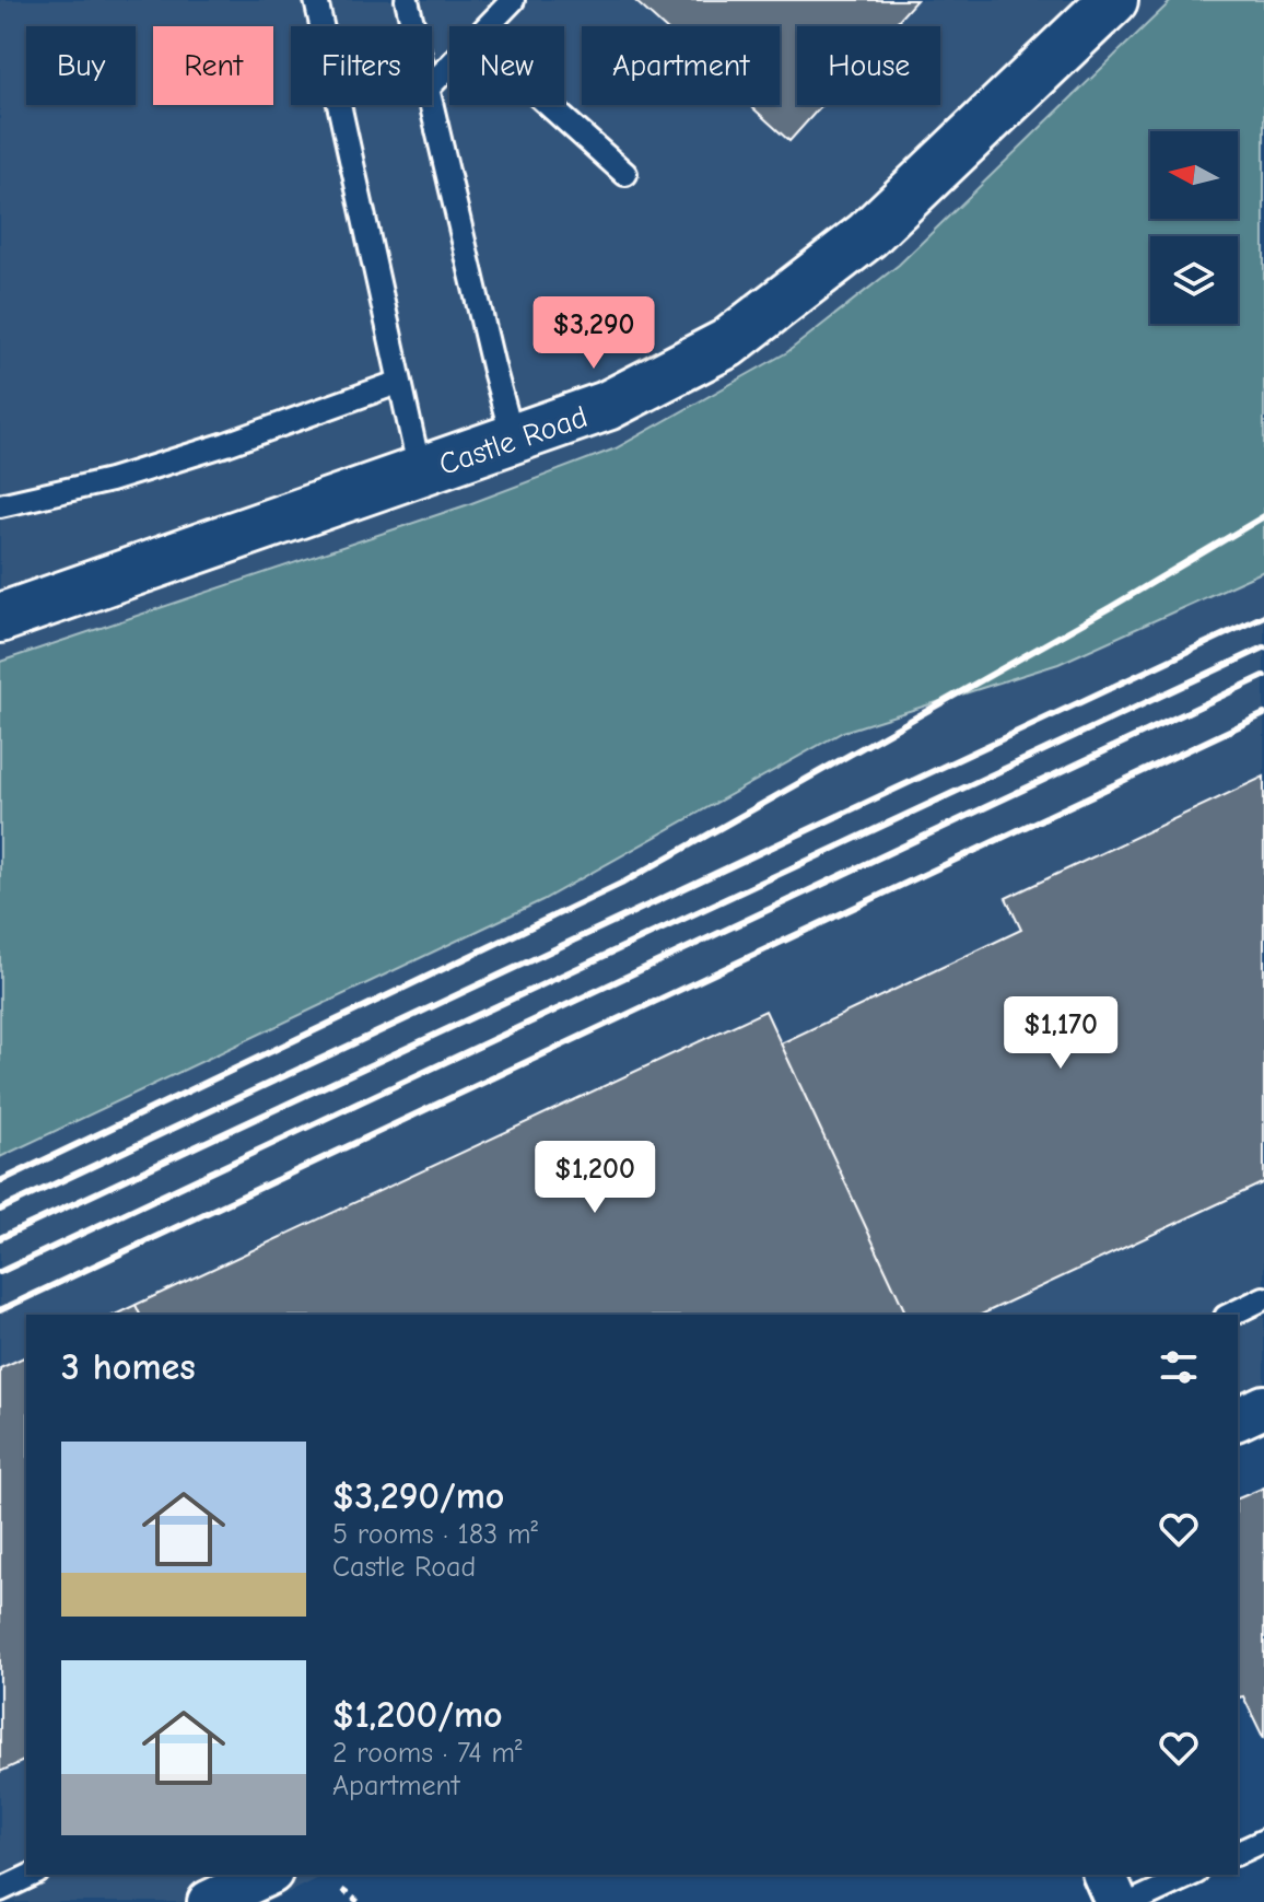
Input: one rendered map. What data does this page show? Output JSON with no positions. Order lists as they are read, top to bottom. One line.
{"streets":{"street":["Castle Road"]},"north":"left","page":{"chip":["Buy","Rent","Filters","New","Apartment","House"],"price":["$3,290","$1,170","$1,200"],"heading":"3 homes","list":[{"name":"$3,290/mo","note":"5 rooms · 183 m² · Castle Road"},{"name":"$1,200/mo","note":"2 rooms · 74 m² · Apartment"}]}}
